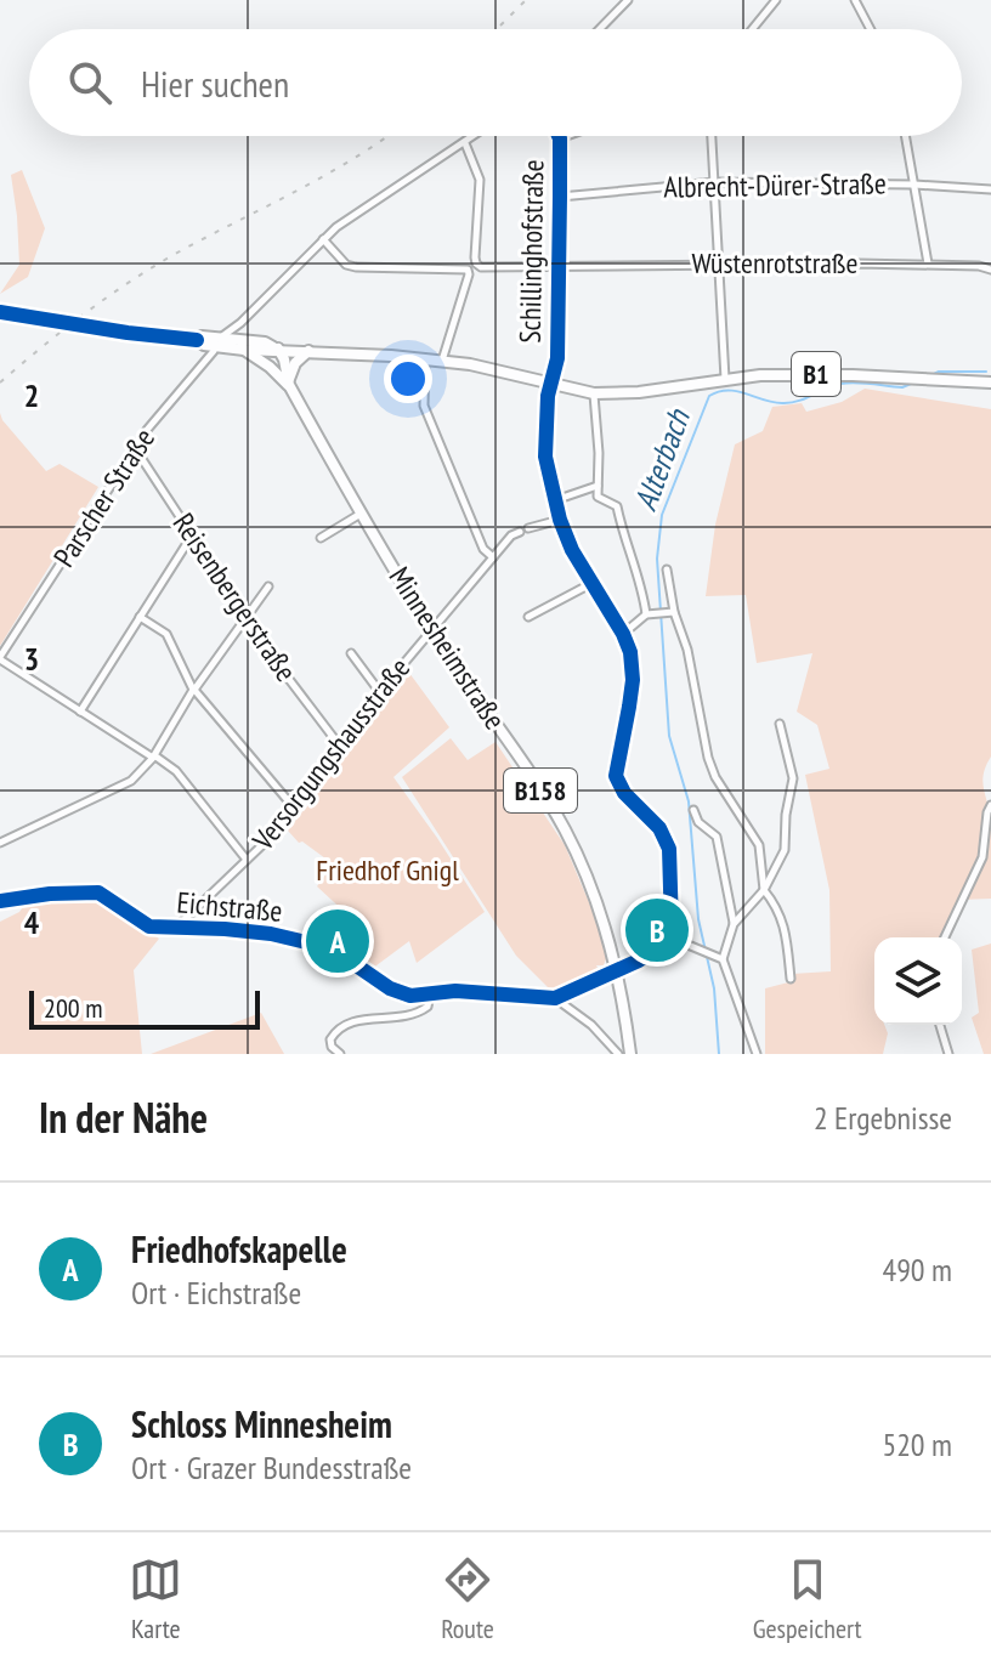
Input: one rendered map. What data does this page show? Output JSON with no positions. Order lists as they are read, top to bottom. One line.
{"streets":{"main road":["B1","Minnesheimstraße","B158"],"street":["Albrecht-Dürer-Straße","Schillinghofstraße","Wüstenrotstraße","Parscher Straße","Reisenbergerstraße","Versorgungshausstraße","Eichstraße"]},"crossings":[["Albrecht-Dürer-Straße","Schillinghofstraße"],["Schillinghofstraße","Wüstenrotstraße"],["Schillinghofstraße","B1"],["Schillinghofstraße","Versorgungshausstraße"],["Wüstenrotstraße","Parscher Straße"],["B1","Parscher Straße"],["B1","Minnesheimstraße"],["Parscher Straße","Reisenbergerstraße"],["Reisenbergerstraße","Versorgungshausstraße"],["Minnesheimstraße","Versorgungshausstraße"],["Minnesheimstraße","B158"],["Minnesheimstraße","Eichstraße"],["Versorgungshausstraße","Eichstraße"],["B158","Eichstraße"]],"water":["Alterbach"],"parks":["Friedhof Gnigl"],"scale_bar":"200 m","page":{"search":"Hier suchen","pins":["B","A"],"scale":"200 m","heading":["In der Nähe","2 Ergebnisse"],"list":[{"mark":"A","name":"Friedhofskapelle","note":"Ort · Eichstraße","value":"490 m"},{"mark":"B","name":"Schloss Minnesheim","note":"Ort · Grazer Bundesstraße","value":"520 m"}],"nav":["Karte","Route","Gespeichert"]},"grid":{"rows":["2","3","4"]}}
